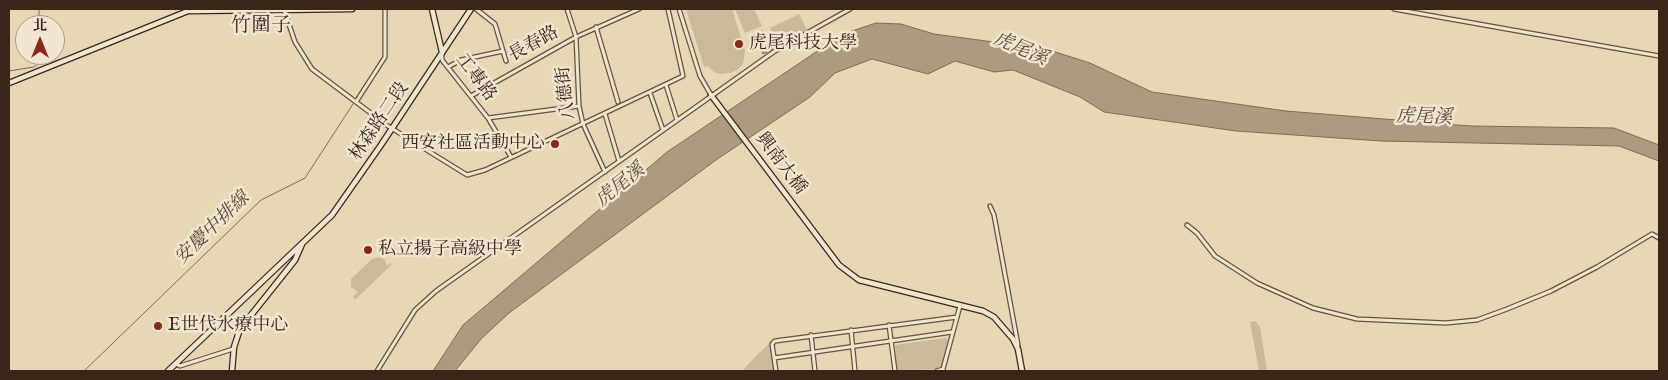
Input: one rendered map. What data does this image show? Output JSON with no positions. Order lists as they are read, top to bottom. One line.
{"streets":{"street":["長春路","工專路","八德街","林森路二段","興南大橋"]},"crossings":[["長春路","工專路"],["長春路","八德街"],["工專路","林森路二段"]],"districts":["竹圍子"],"water":["虎尾溪","安慶中排線"],"places":["虎尾科技大學","西安社區活動中心","私立揚子高級中學","E世代水療中心"],"north":"top"}
